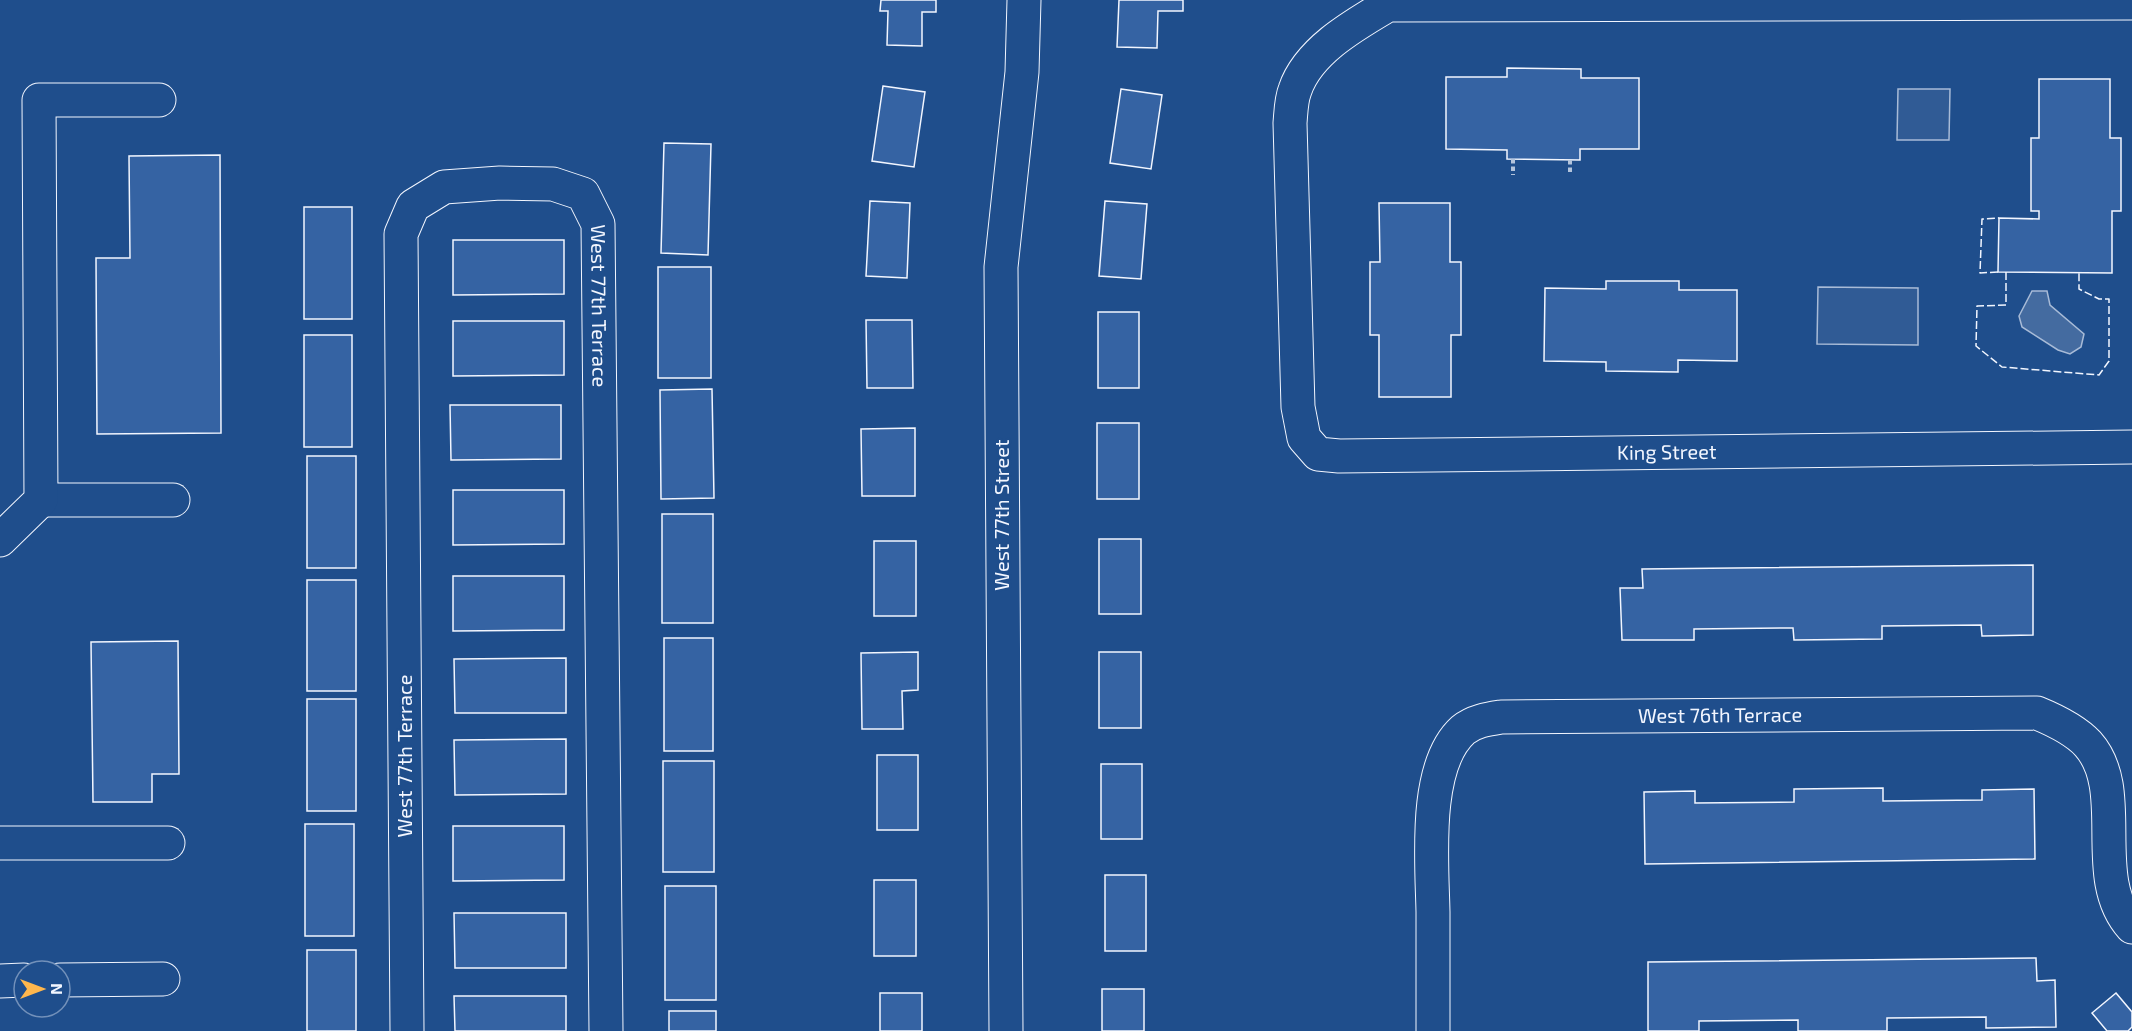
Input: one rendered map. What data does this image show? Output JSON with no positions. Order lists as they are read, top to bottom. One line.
{"streets":{"street":["West 77th Terrace","King Street","West 77th Street","West 76th Terrace"]},"north":"right"}
